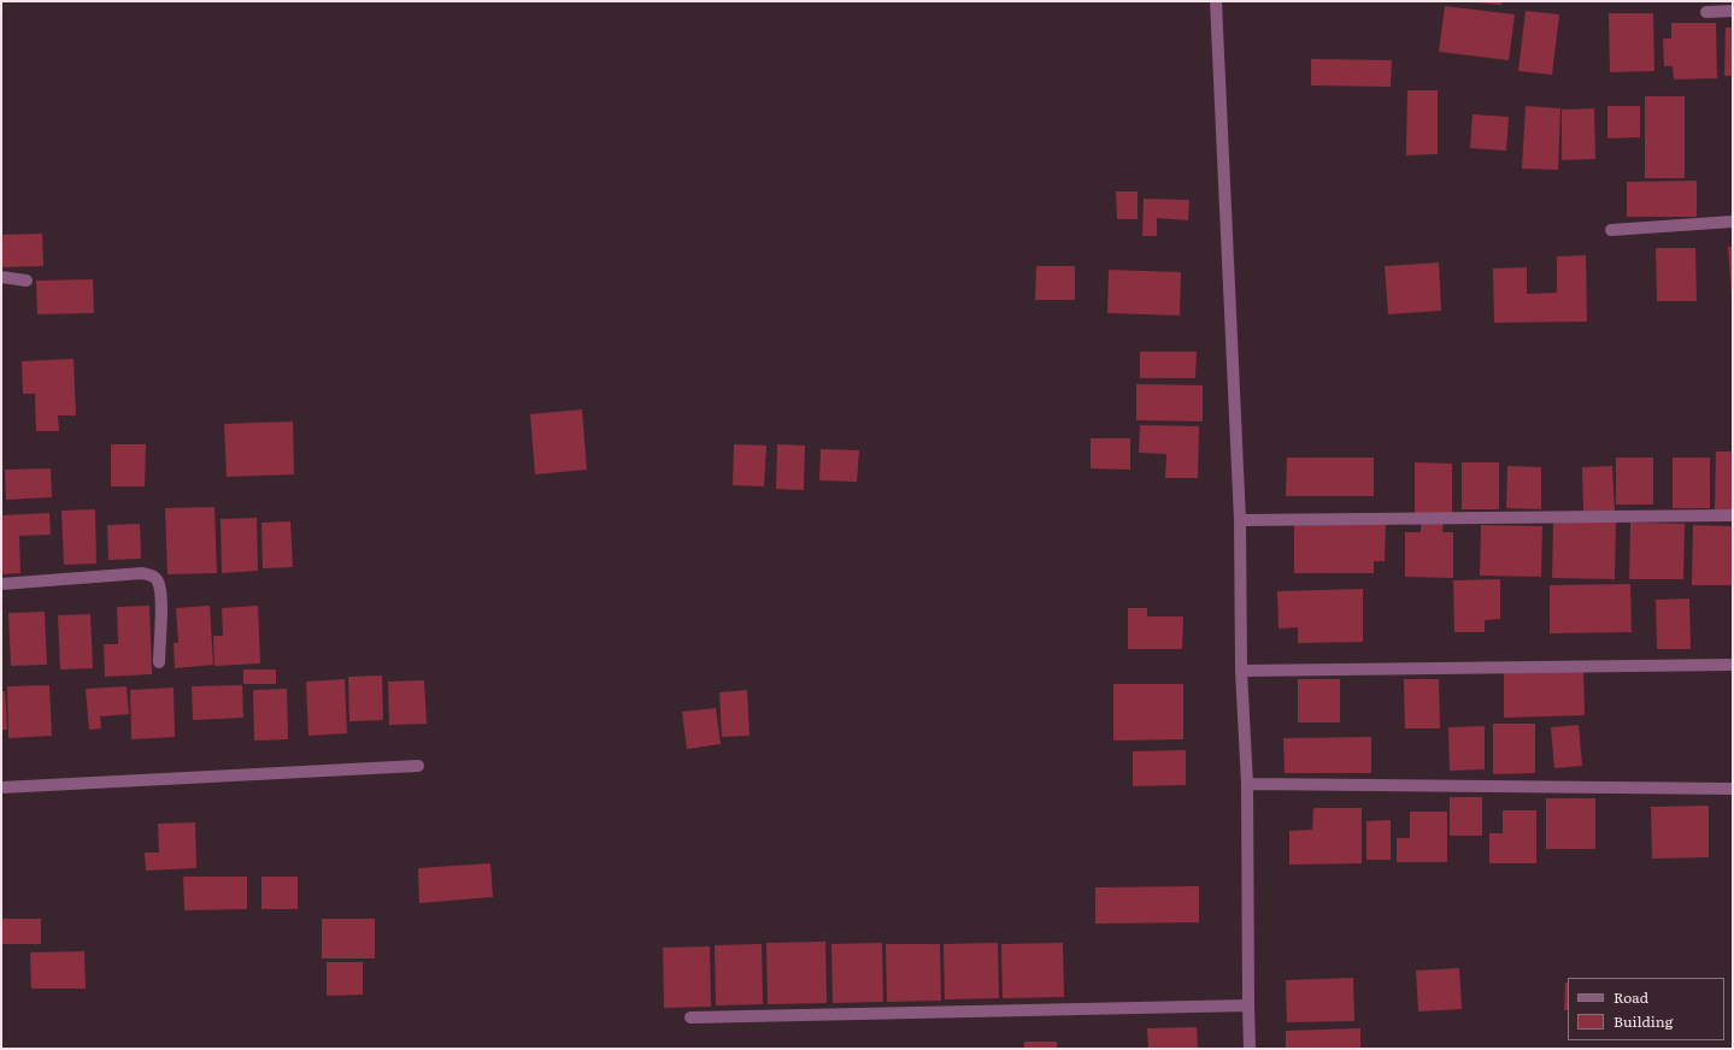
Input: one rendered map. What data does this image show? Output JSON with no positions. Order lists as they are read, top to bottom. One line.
{"legend":["Road","Building"]}
